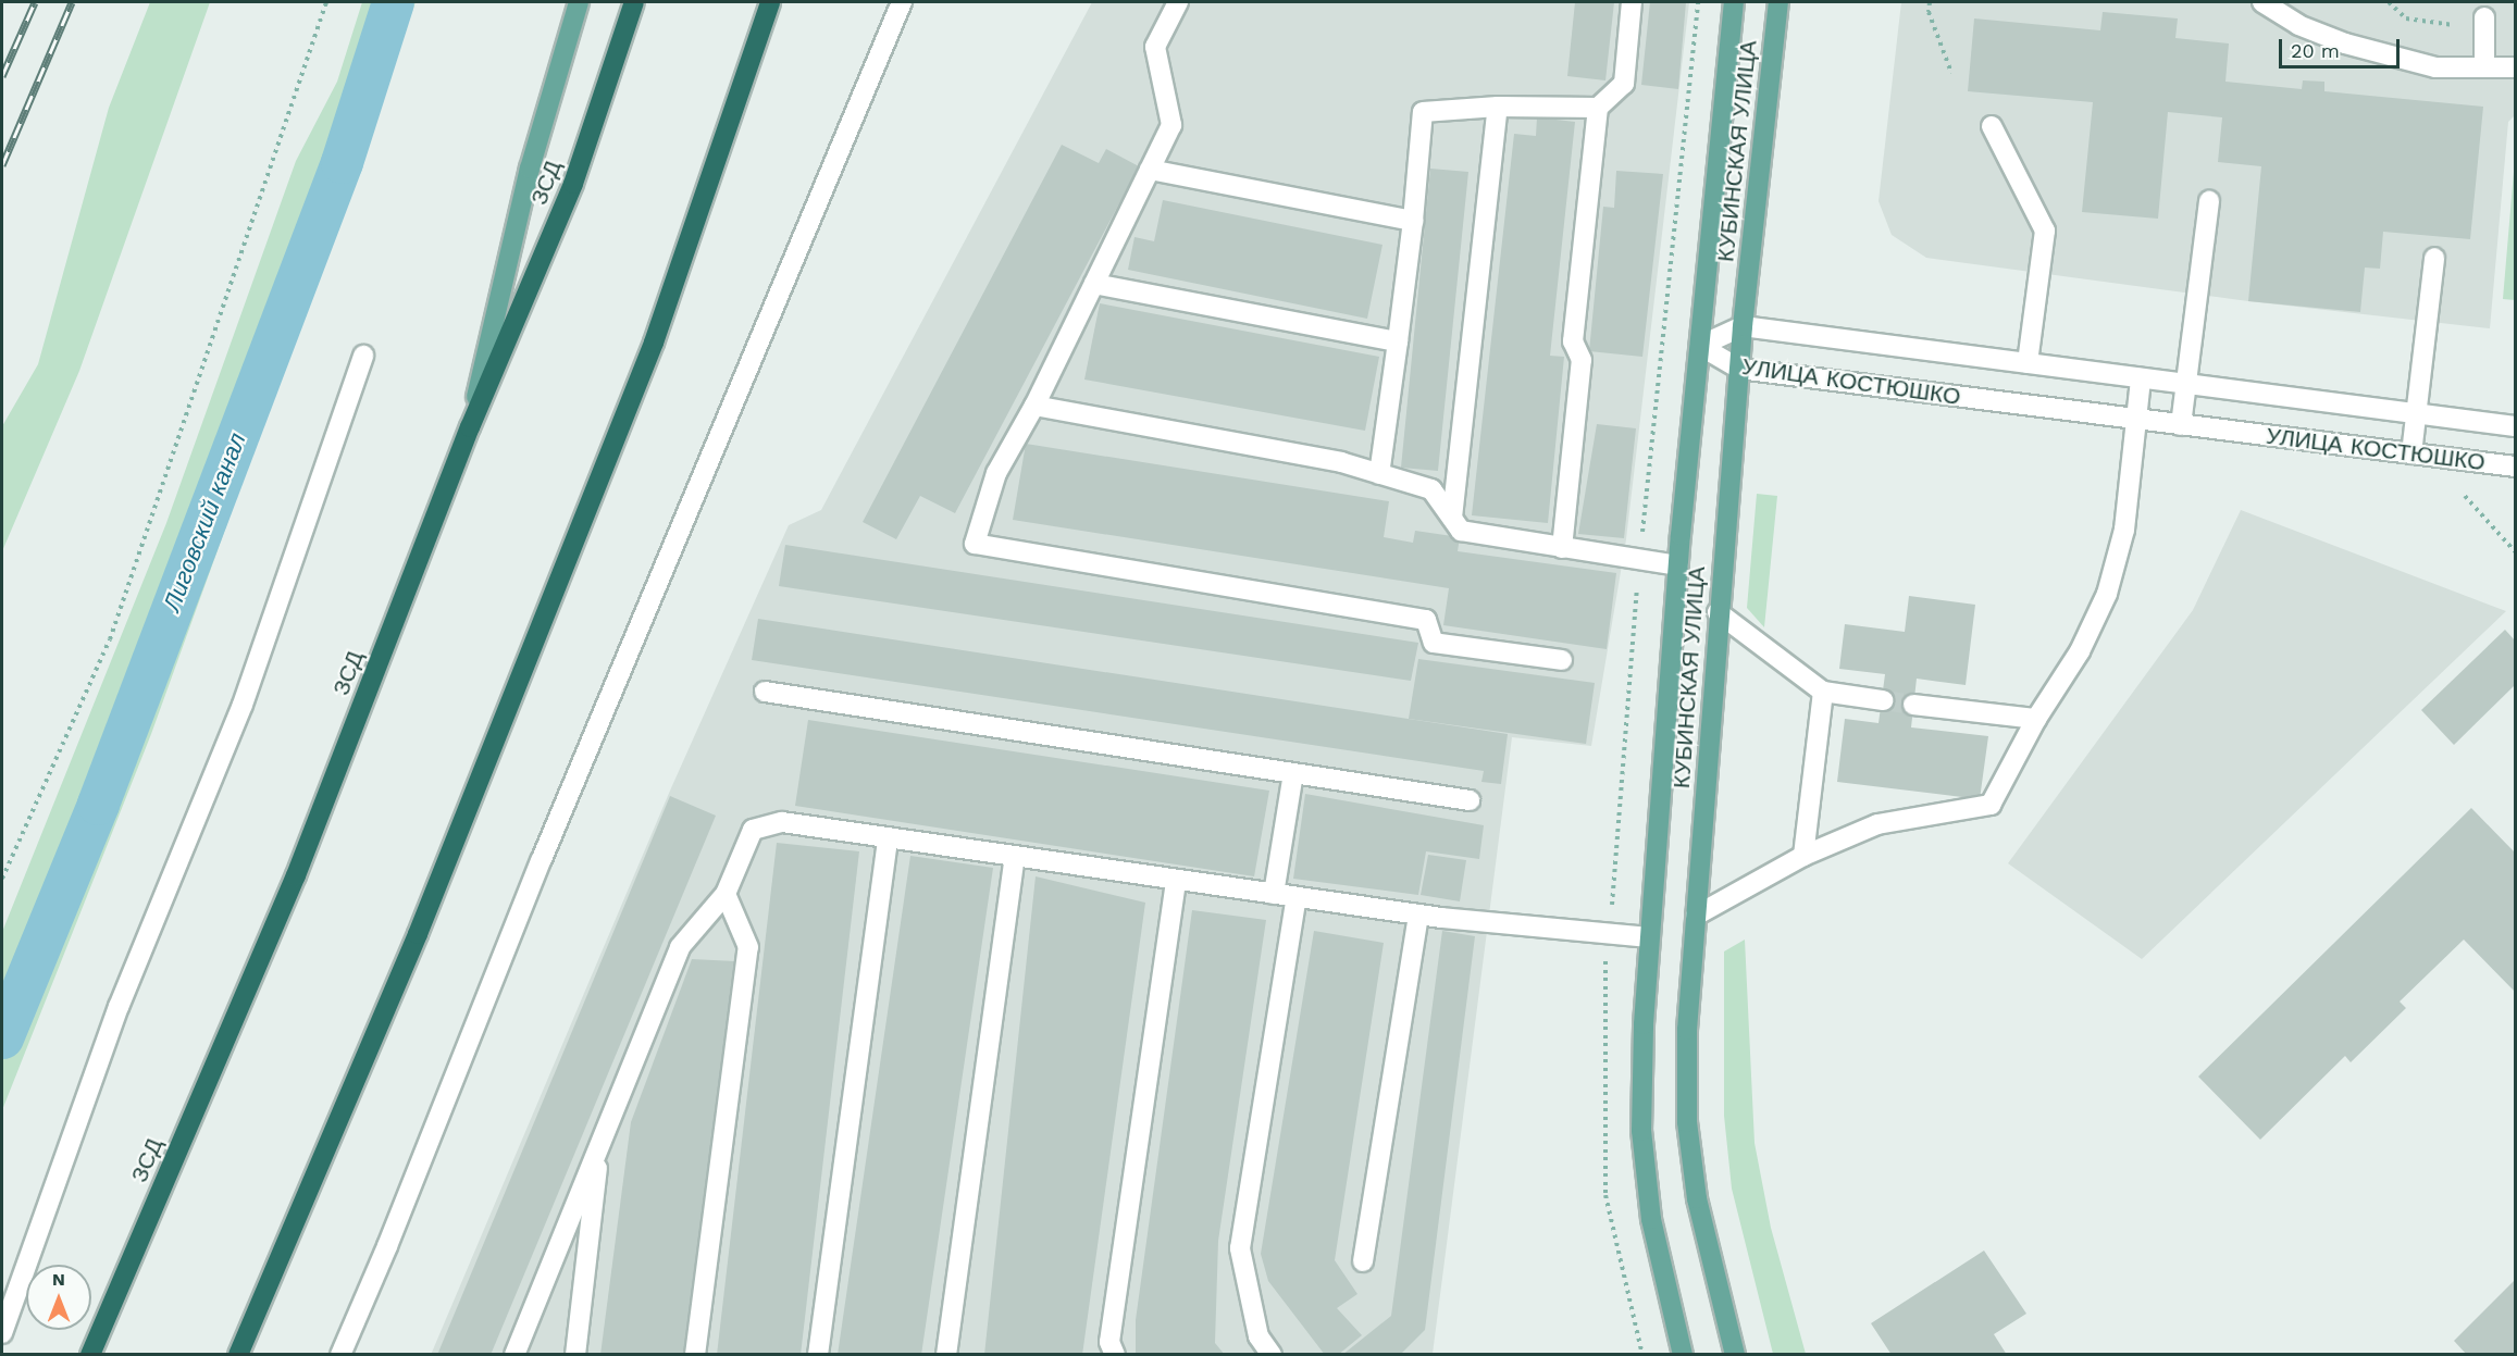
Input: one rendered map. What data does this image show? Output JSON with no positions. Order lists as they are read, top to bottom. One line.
{"streets":{"highway":["ЗСД"],"main road":["КУБИНСКАЯ УЛИЦА"],"street":["УЛИЦА КОСТЮШКО"]},"crossings":[["КУБИНСКАЯ УЛИЦА","УЛИЦА КОСТЮШКО"]],"water":["Лиговский канал"],"scale_bar":"20 m","north":"top"}
